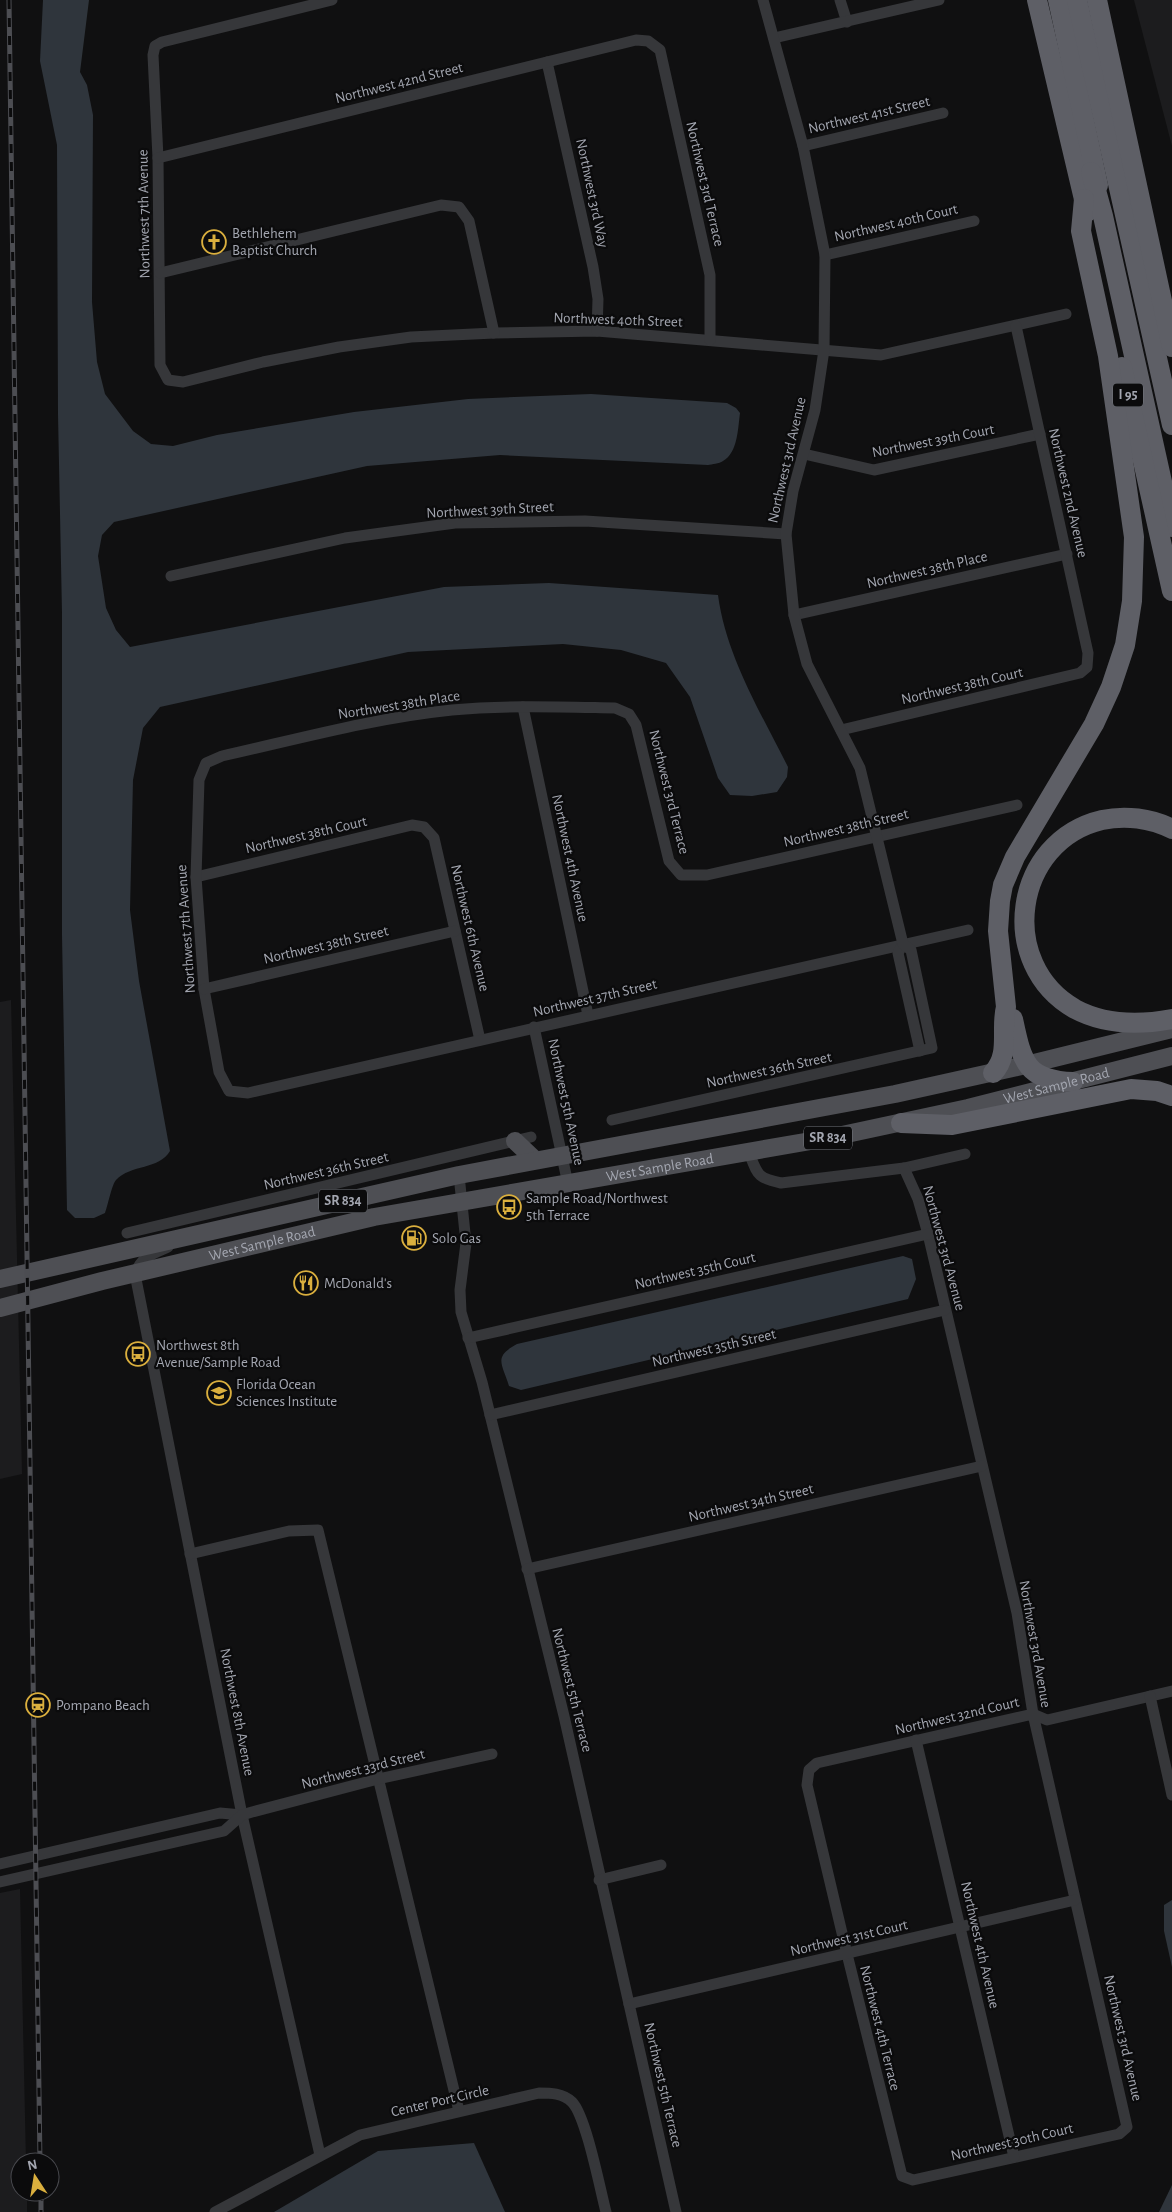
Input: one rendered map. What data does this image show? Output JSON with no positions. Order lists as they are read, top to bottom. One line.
{"streets":{"highway":["I 95"],"main road":["West Sample Road","SR 834"],"street":["Northwest 42nd Street","Northwest 41st Street","Northwest 3rd Terrace","Northwest 3rd Way","Northwest 7th Avenue","Northwest 40th Court","Northwest 40th Street","Northwest 39th Court","Northwest 3rd Avenue","Northwest 2nd Avenue","Northwest 39th Street","Northwest 38th Place","Northwest 38th Court","Northwest 38th Street","Northwest 4th Avenue","Northwest 6th Avenue","Northwest 37th Street","Northwest 36th Street","Northwest 5th Avenue","Northwest 35th Court","Northwest 35th Street","Northwest 34th Street","Northwest 5th Terrace","Northwest 8th Avenue","Northwest 32nd Court","Northwest 33rd Street","Northwest 31st Court","Northwest 4th Terrace","Center Port Circle","Northwest 30th Court"]},"crossings":[["Northwest 42nd Street","Northwest 3rd Terrace"],["Northwest 42nd Street","Northwest 3rd Way"],["Northwest 42nd Street","Northwest 7th Avenue"],["Northwest 41st Street","Northwest 3rd Avenue"],["Northwest 3rd Terrace","Northwest 40th Street"],["Northwest 3rd Terrace","Northwest 38th Place"],["Northwest 3rd Terrace","Northwest 38th Street"],["Northwest 3rd Way","Northwest 40th Street"],["Northwest 7th Avenue","Northwest 40th Street"],["Northwest 7th Avenue","Northwest 38th Place"],["Northwest 7th Avenue","Northwest 38th Court"],["Northwest 7th Avenue","Northwest 38th Street"],["Northwest 7th Avenue","Northwest 37th Street"],["Northwest 40th Court","Northwest 3rd Avenue"],["Northwest 40th Street","Northwest 3rd Avenue"],["Northwest 40th Street","Northwest 2nd Avenue"],["Northwest 39th Court","Northwest 3rd Avenue"],["Northwest 39th Court","Northwest 2nd Avenue"],["Northwest 3rd Avenue","Northwest 39th Street"],["Northwest 3rd Avenue","Northwest 38th Place"],["Northwest 3rd Avenue","Northwest 38th Court"],["Northwest 3rd Avenue","Northwest 38th Street"],["Northwest 3rd Avenue","Northwest 37th Street"],["Northwest 3rd Avenue","Northwest 36th Street"],["Northwest 3rd Avenue","Northwest 35th Court"],["Northwest 3rd Avenue","Northwest 35th Street"],["Northwest 3rd Avenue","Northwest 34th Street"],["Northwest 3rd Avenue","Northwest 32nd Court"],["Northwest 3rd Avenue","Northwest 31st Court"],["Northwest 3rd Avenue","Northwest 30th Court"],["Northwest 2nd Avenue","Northwest 38th Place"],["Northwest 2nd Avenue","Northwest 38th Court"],["Northwest 38th Place","Northwest 4th Avenue"],["Northwest 38th Court","Northwest 6th Avenue"],["Northwest 38th Street","Northwest 6th Avenue"],["Northwest 4th Avenue","Northwest 37th Street"],["Northwest 4th Avenue","Northwest 32nd Court"],["Northwest 4th Avenue","Northwest 31st Court"],["Northwest 4th Avenue","Northwest 30th Court"],["Northwest 6th Avenue","Northwest 37th Street"],["Northwest 37th Street","Northwest 5th Avenue"],["West Sample Road","Northwest 5th Avenue"],["West Sample Road","Northwest 5th Terrace"],["West Sample Road","Northwest 8th Avenue"],["Northwest 35th Court","Northwest 5th Terrace"],["Northwest 35th Street","Northwest 5th Terrace"],["Northwest 34th Street","Northwest 5th Terrace"],["Northwest 5th Terrace","Northwest 31st Court"],["Northwest 8th Avenue","Northwest 33rd Street"],["Northwest 8th Avenue","Center Port Circle"],["Northwest 32nd Court","Northwest 4th Terrace"],["Northwest 31st Court","Northwest 4th Terrace"],["Northwest 4th Terrace","Northwest 30th Court"]],"places":{"church":["Bethlehem Baptist Church"],"bus stop":["Sample Road/Northwest 5th Terrace","Northwest 8th Avenue/Sample Road"],"fuel station":["Solo Gas"],"restaurant":["McDonald's"],"school or university":["Florida Ocean Sciences Institute"],"station":["Pompano Beach"]},"north":"top"}
